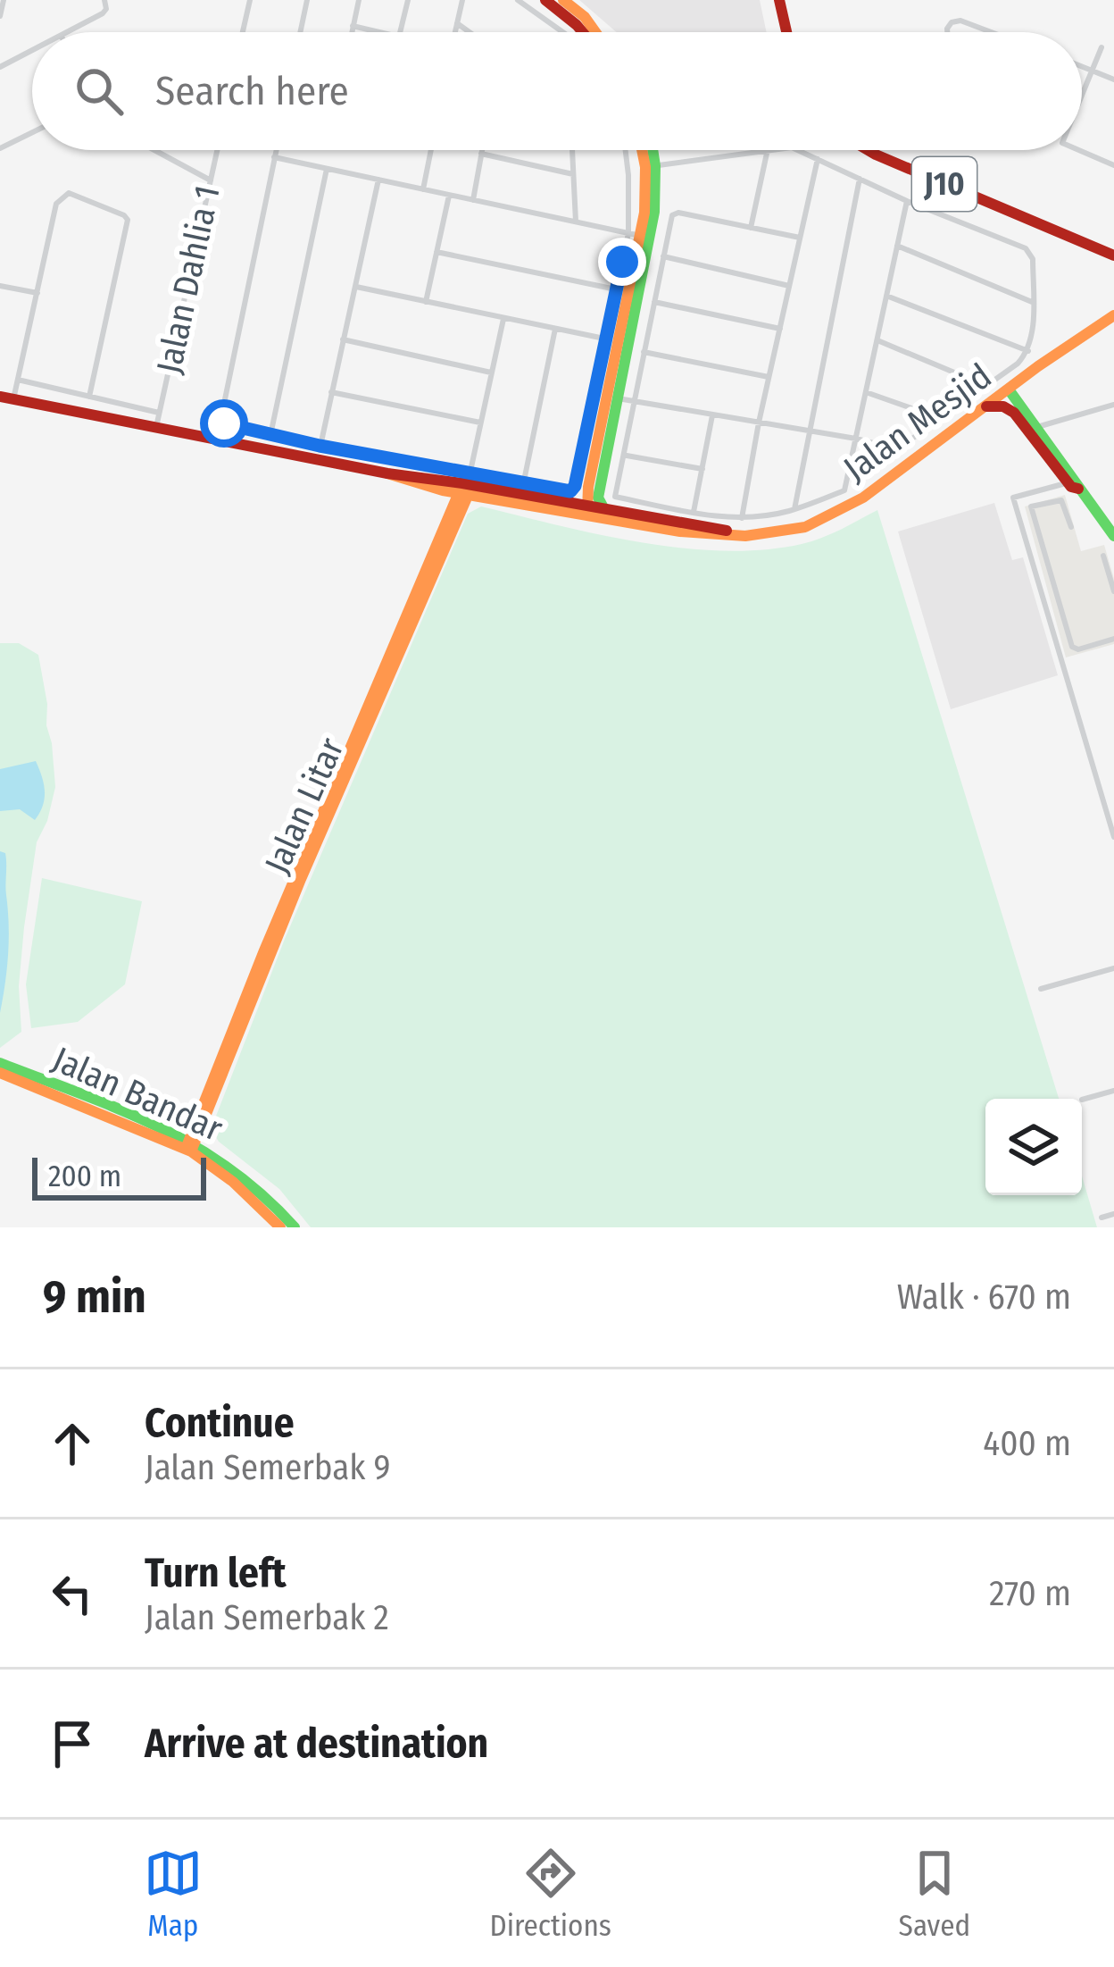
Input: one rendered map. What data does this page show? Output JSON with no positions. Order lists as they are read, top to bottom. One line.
{"streets":{"main road":["J10","Jalan Mesjid","Jalan Litar","Jalan Bandar"],"street":["Jalan Dahlia 1"]},"crossings":[["Jalan Dahlia 1","Jalan Mesjid"],["Jalan Mesjid","Jalan Litar"],["Jalan Litar","Jalan Bandar"]],"scale_bar":"200 m","page":{"search":"Search here","scale":"200 m","heading":["9 min","Walk · 670 m"],"list":[["Continue","Jalan Semerbak 9","400 m"],["Turn left","Jalan Semerbak 2","270 m"],"Arrive at destination"],"nav":["Map","Directions","Saved"]}}
